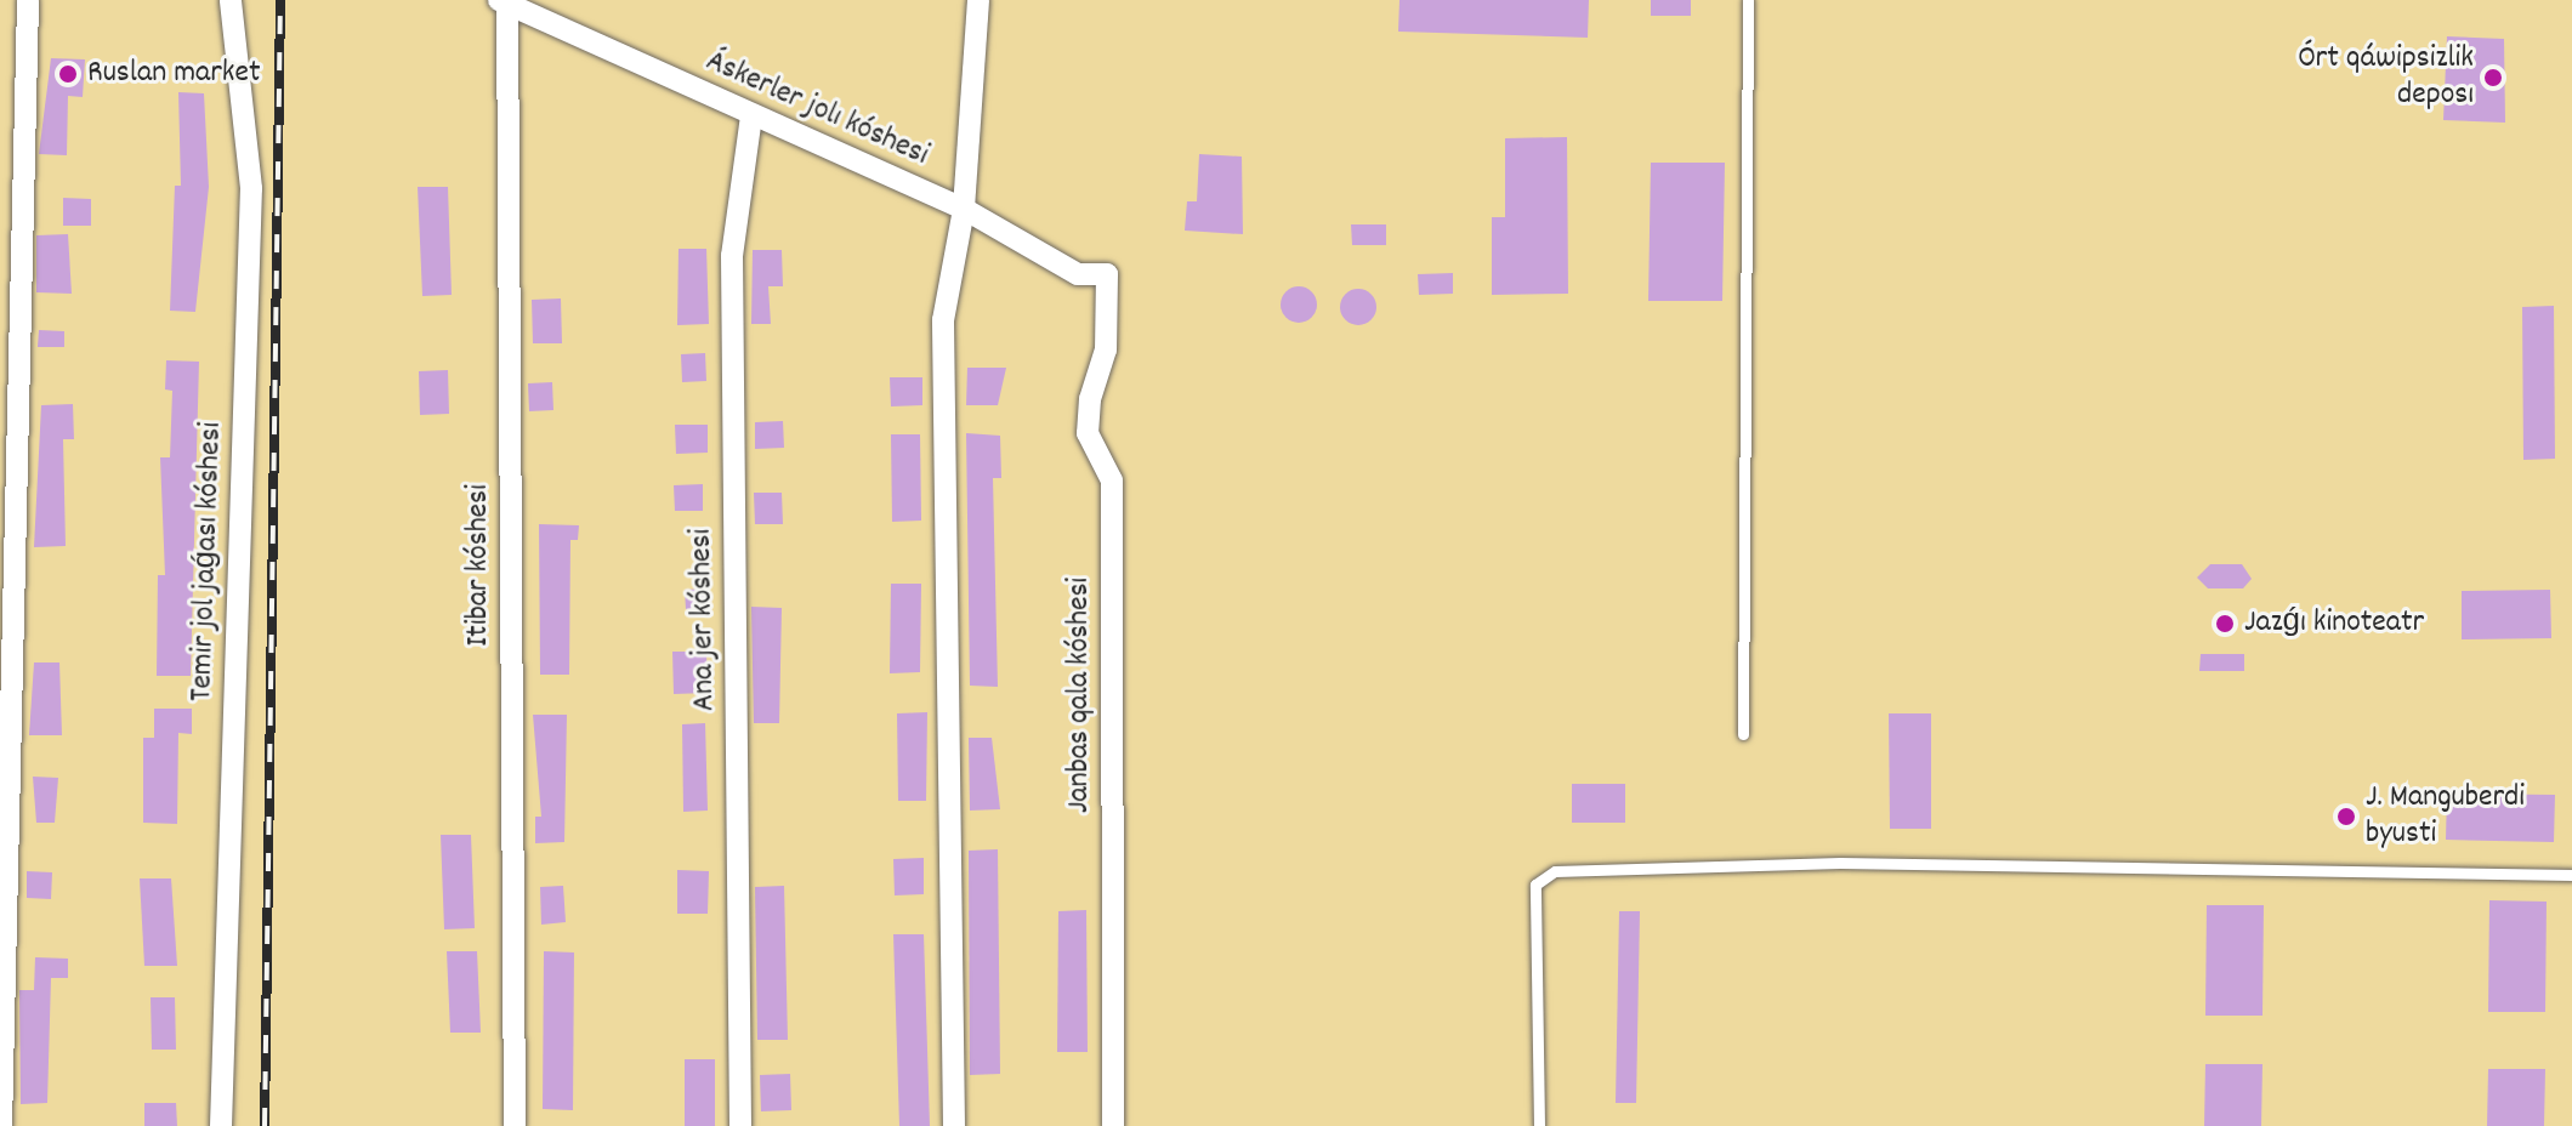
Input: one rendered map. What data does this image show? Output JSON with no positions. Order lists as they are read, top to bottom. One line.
{"streets":{"street":["Áskerler jolı kóshesi","Temir jol jaǵası kóshesi","Itibar kóshesi","Ana jer kóshesi","Janbas qala kóshesi"]},"crossings":[["Áskerler jolı kóshesi","Itibar kóshesi"],["Áskerler jolı kóshesi","Ana jer kóshesi"],["Áskerler jolı kóshesi","Janbas qala kóshesi"]],"places":["Ruslan market","Órt qáwipsizlik deposı","Jazǵı kinoteatr","J. Manguberdi byusti"]}
